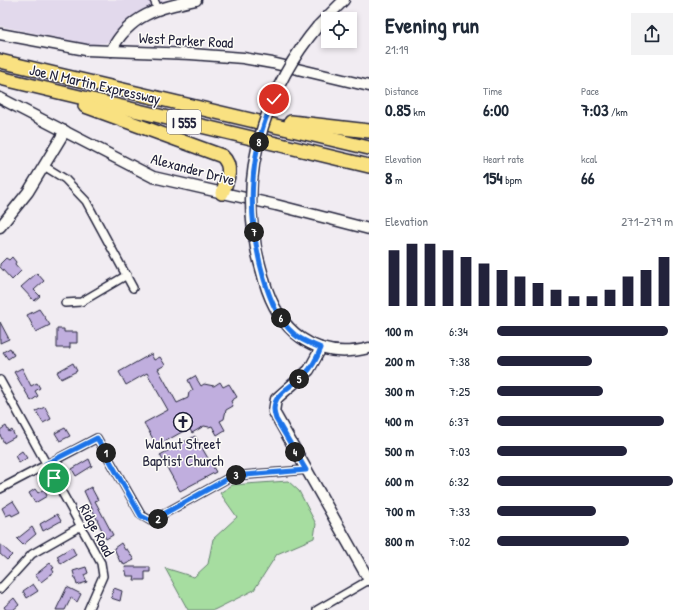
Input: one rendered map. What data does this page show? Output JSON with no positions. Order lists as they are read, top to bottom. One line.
{"streets":{"highway":["Joe N Martin Expressway","I 555"],"street":["West Parker Road","Alexander Drive","Ridge Road"]},"places":{"church":["Walnut Street Baptist Church"]},"page":{"heading":["Evening run","21:19"],"stats":[["Distance","0.85 km"],["Time","6:00"],["Pace","7:03 /km"],["Elevation","8 m"],["Heart rate","154 bpm"],["kcal","66"]],"pins":["8","7","6","5","4","1","3","2"],"chart":["Elevation","271–279 m"],"list":[{"name":"100 m","note":"6:34"},{"name":"200 m","note":"7:38"},{"name":"300 m","note":"7:25"},{"name":"400 m","note":"6:37"},{"name":"500 m","note":"7:03"},{"name":"600 m","note":"6:32"},{"name":"700 m","note":"7:33"},{"name":"800 m","note":"7:02"}]}}
